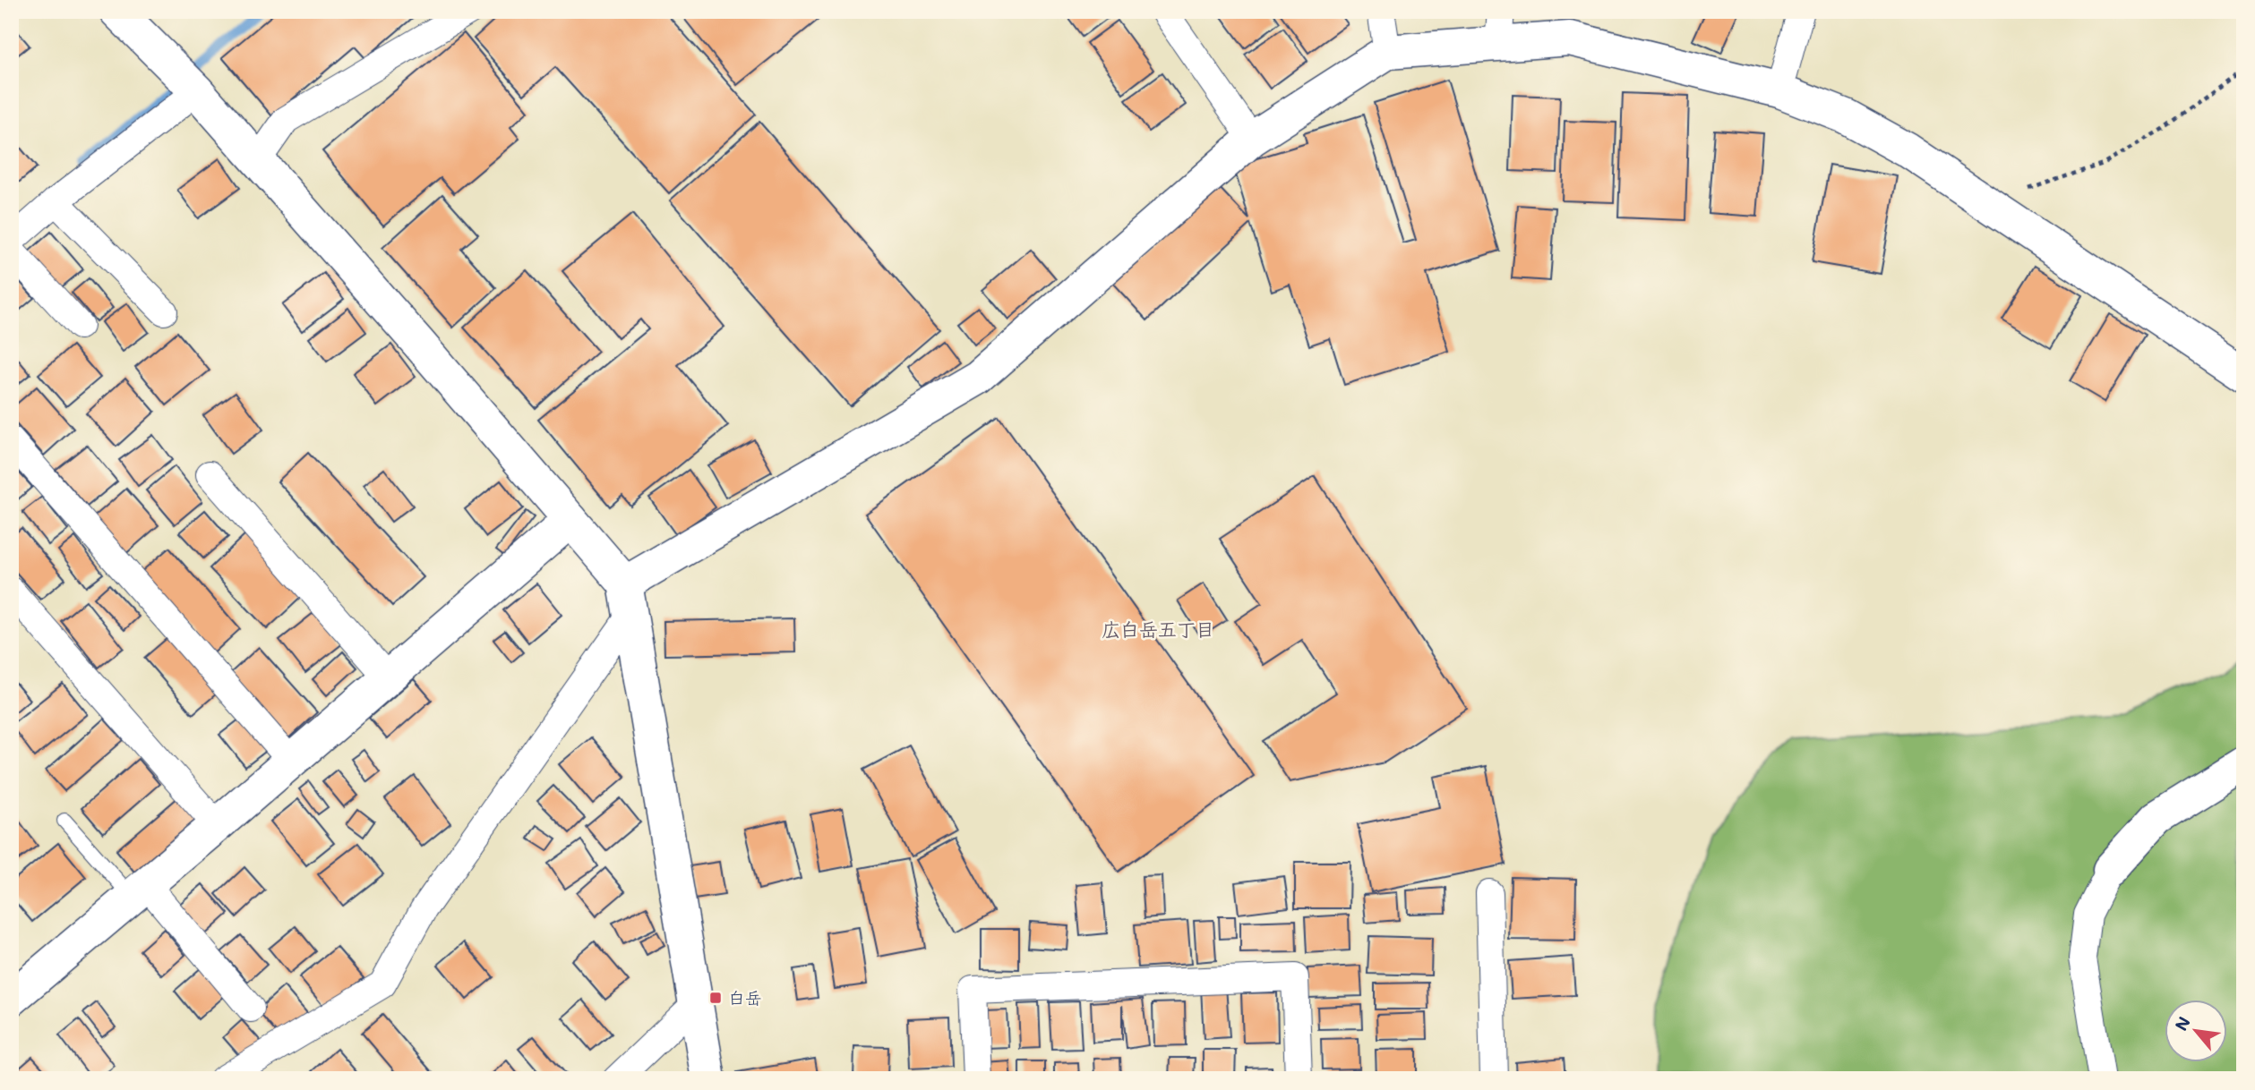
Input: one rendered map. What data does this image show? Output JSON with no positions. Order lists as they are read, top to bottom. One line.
{"districts":["広白岳五丁目"],"places":{"transit":["白岳"]},"north":"top left"}
